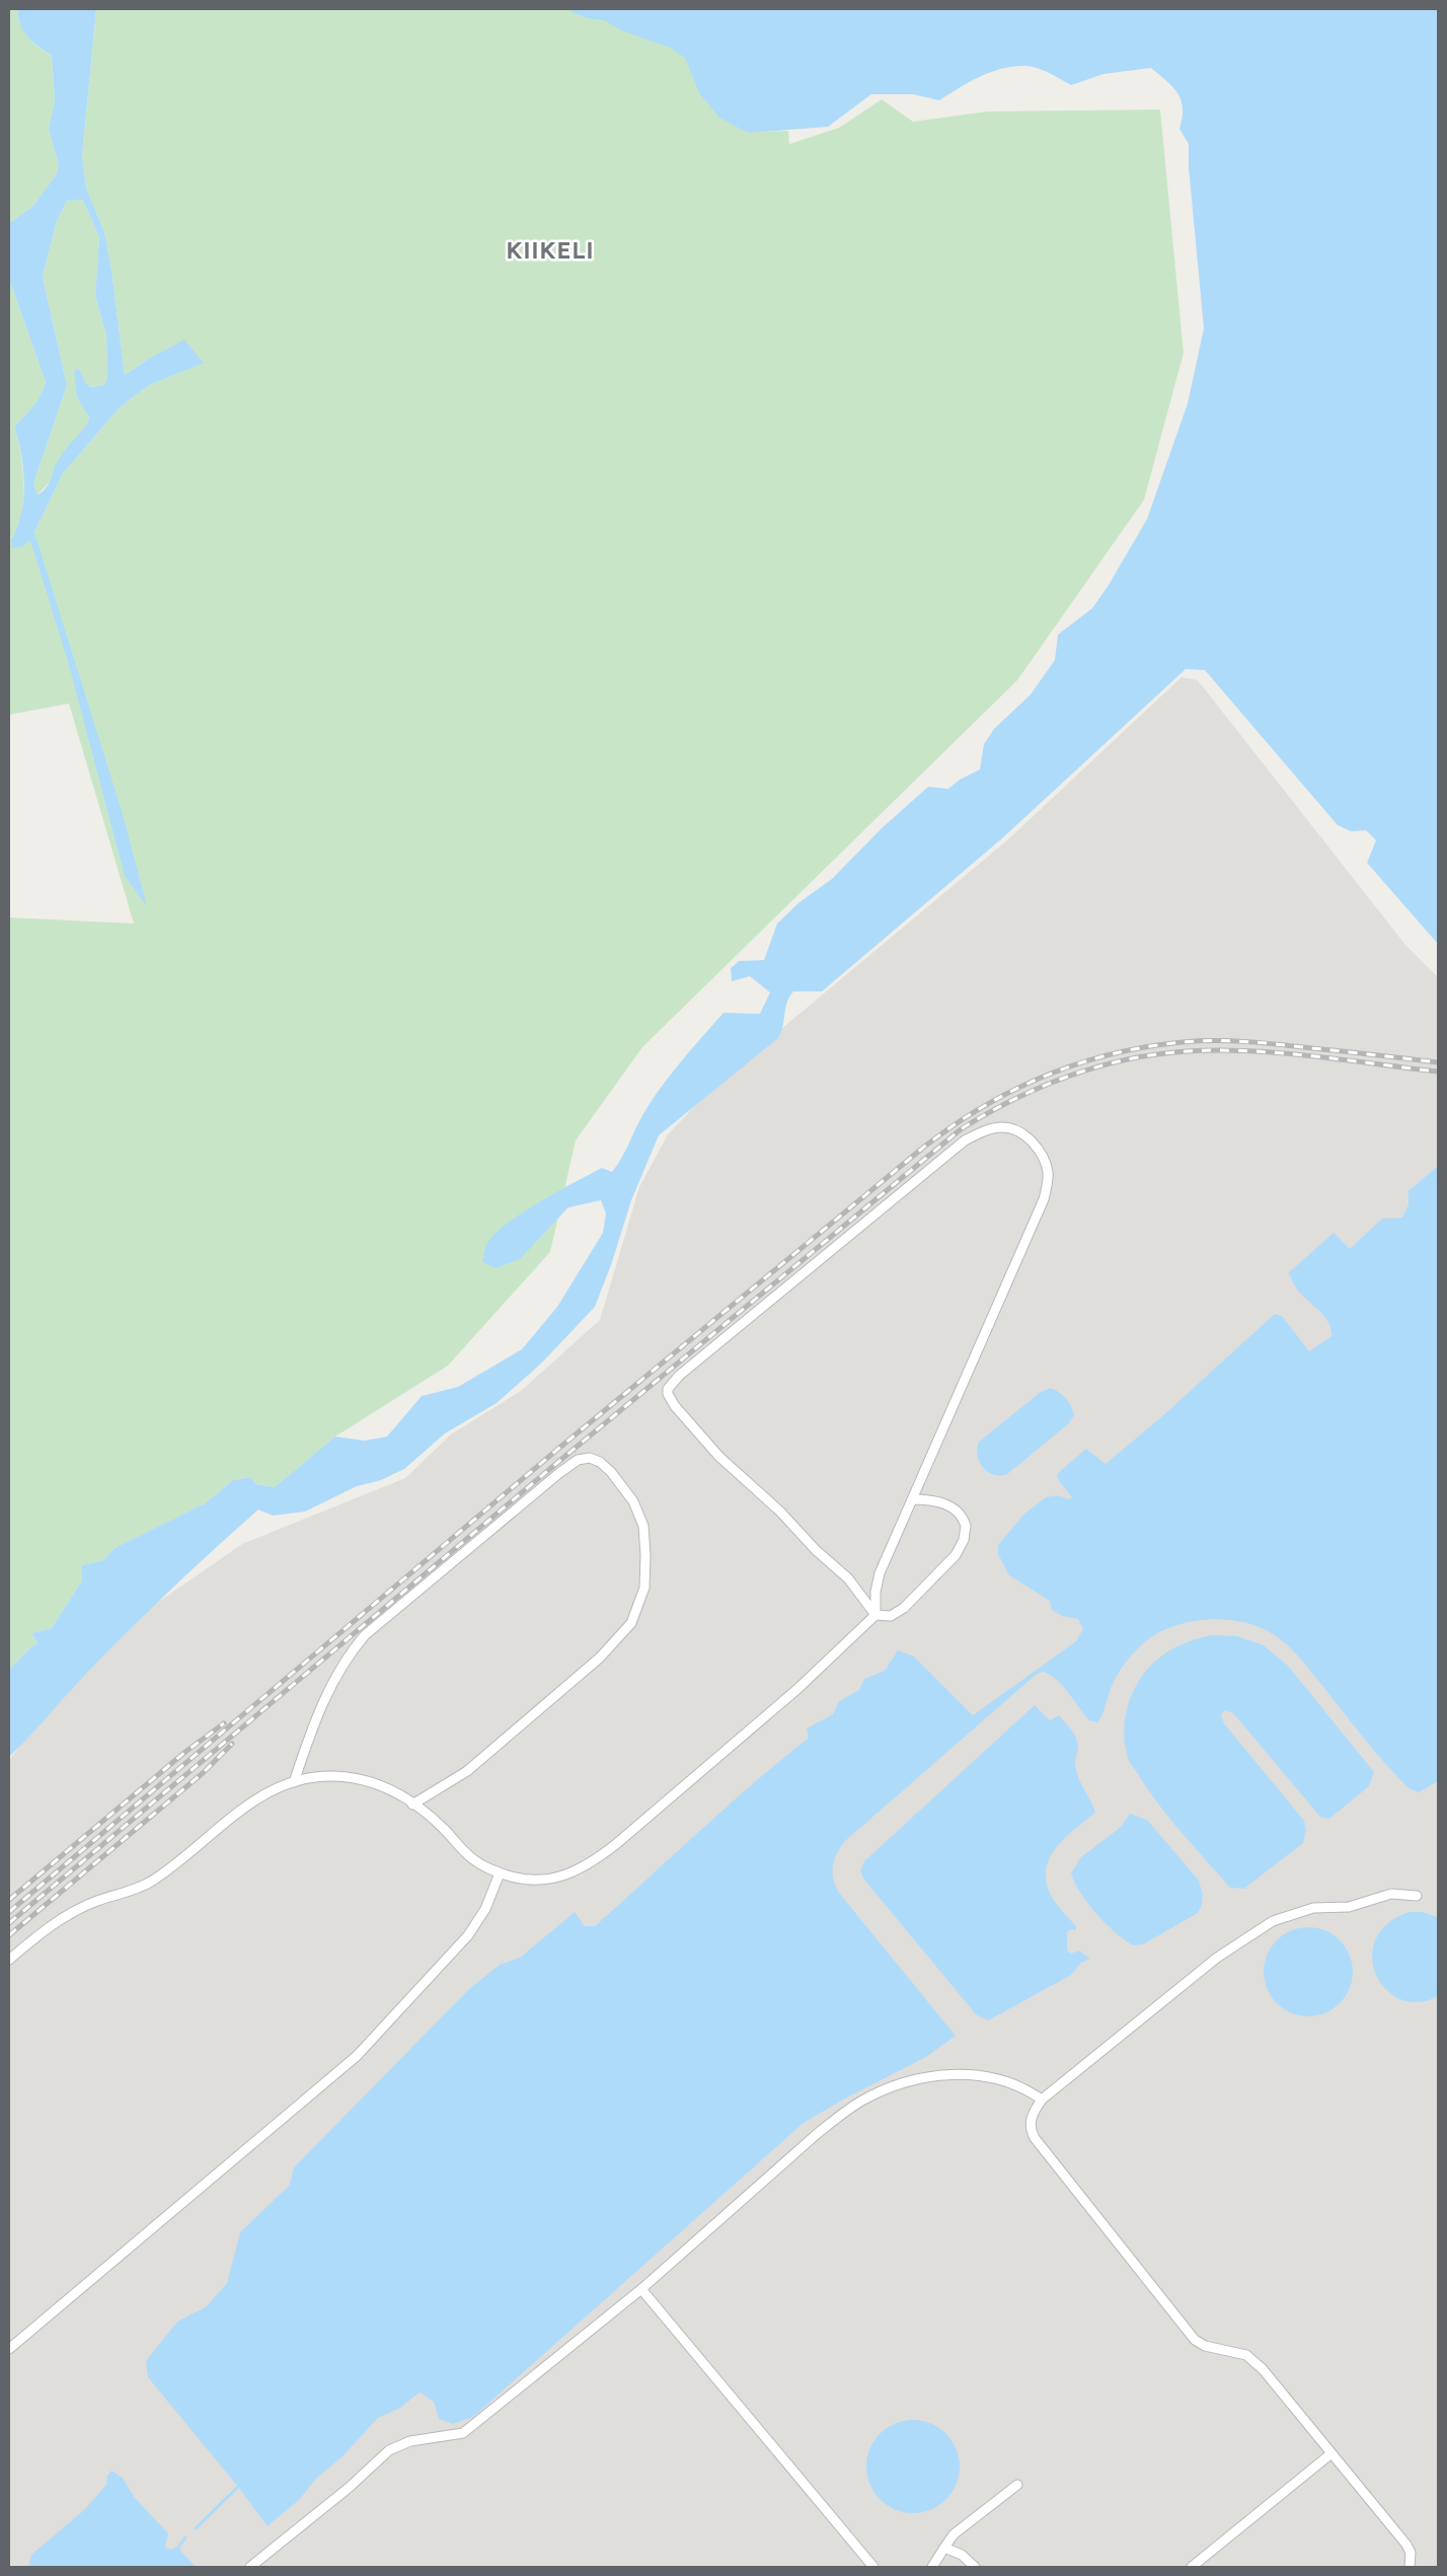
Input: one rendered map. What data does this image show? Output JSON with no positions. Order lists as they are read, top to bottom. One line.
{"districts":["KIIKELI"]}
